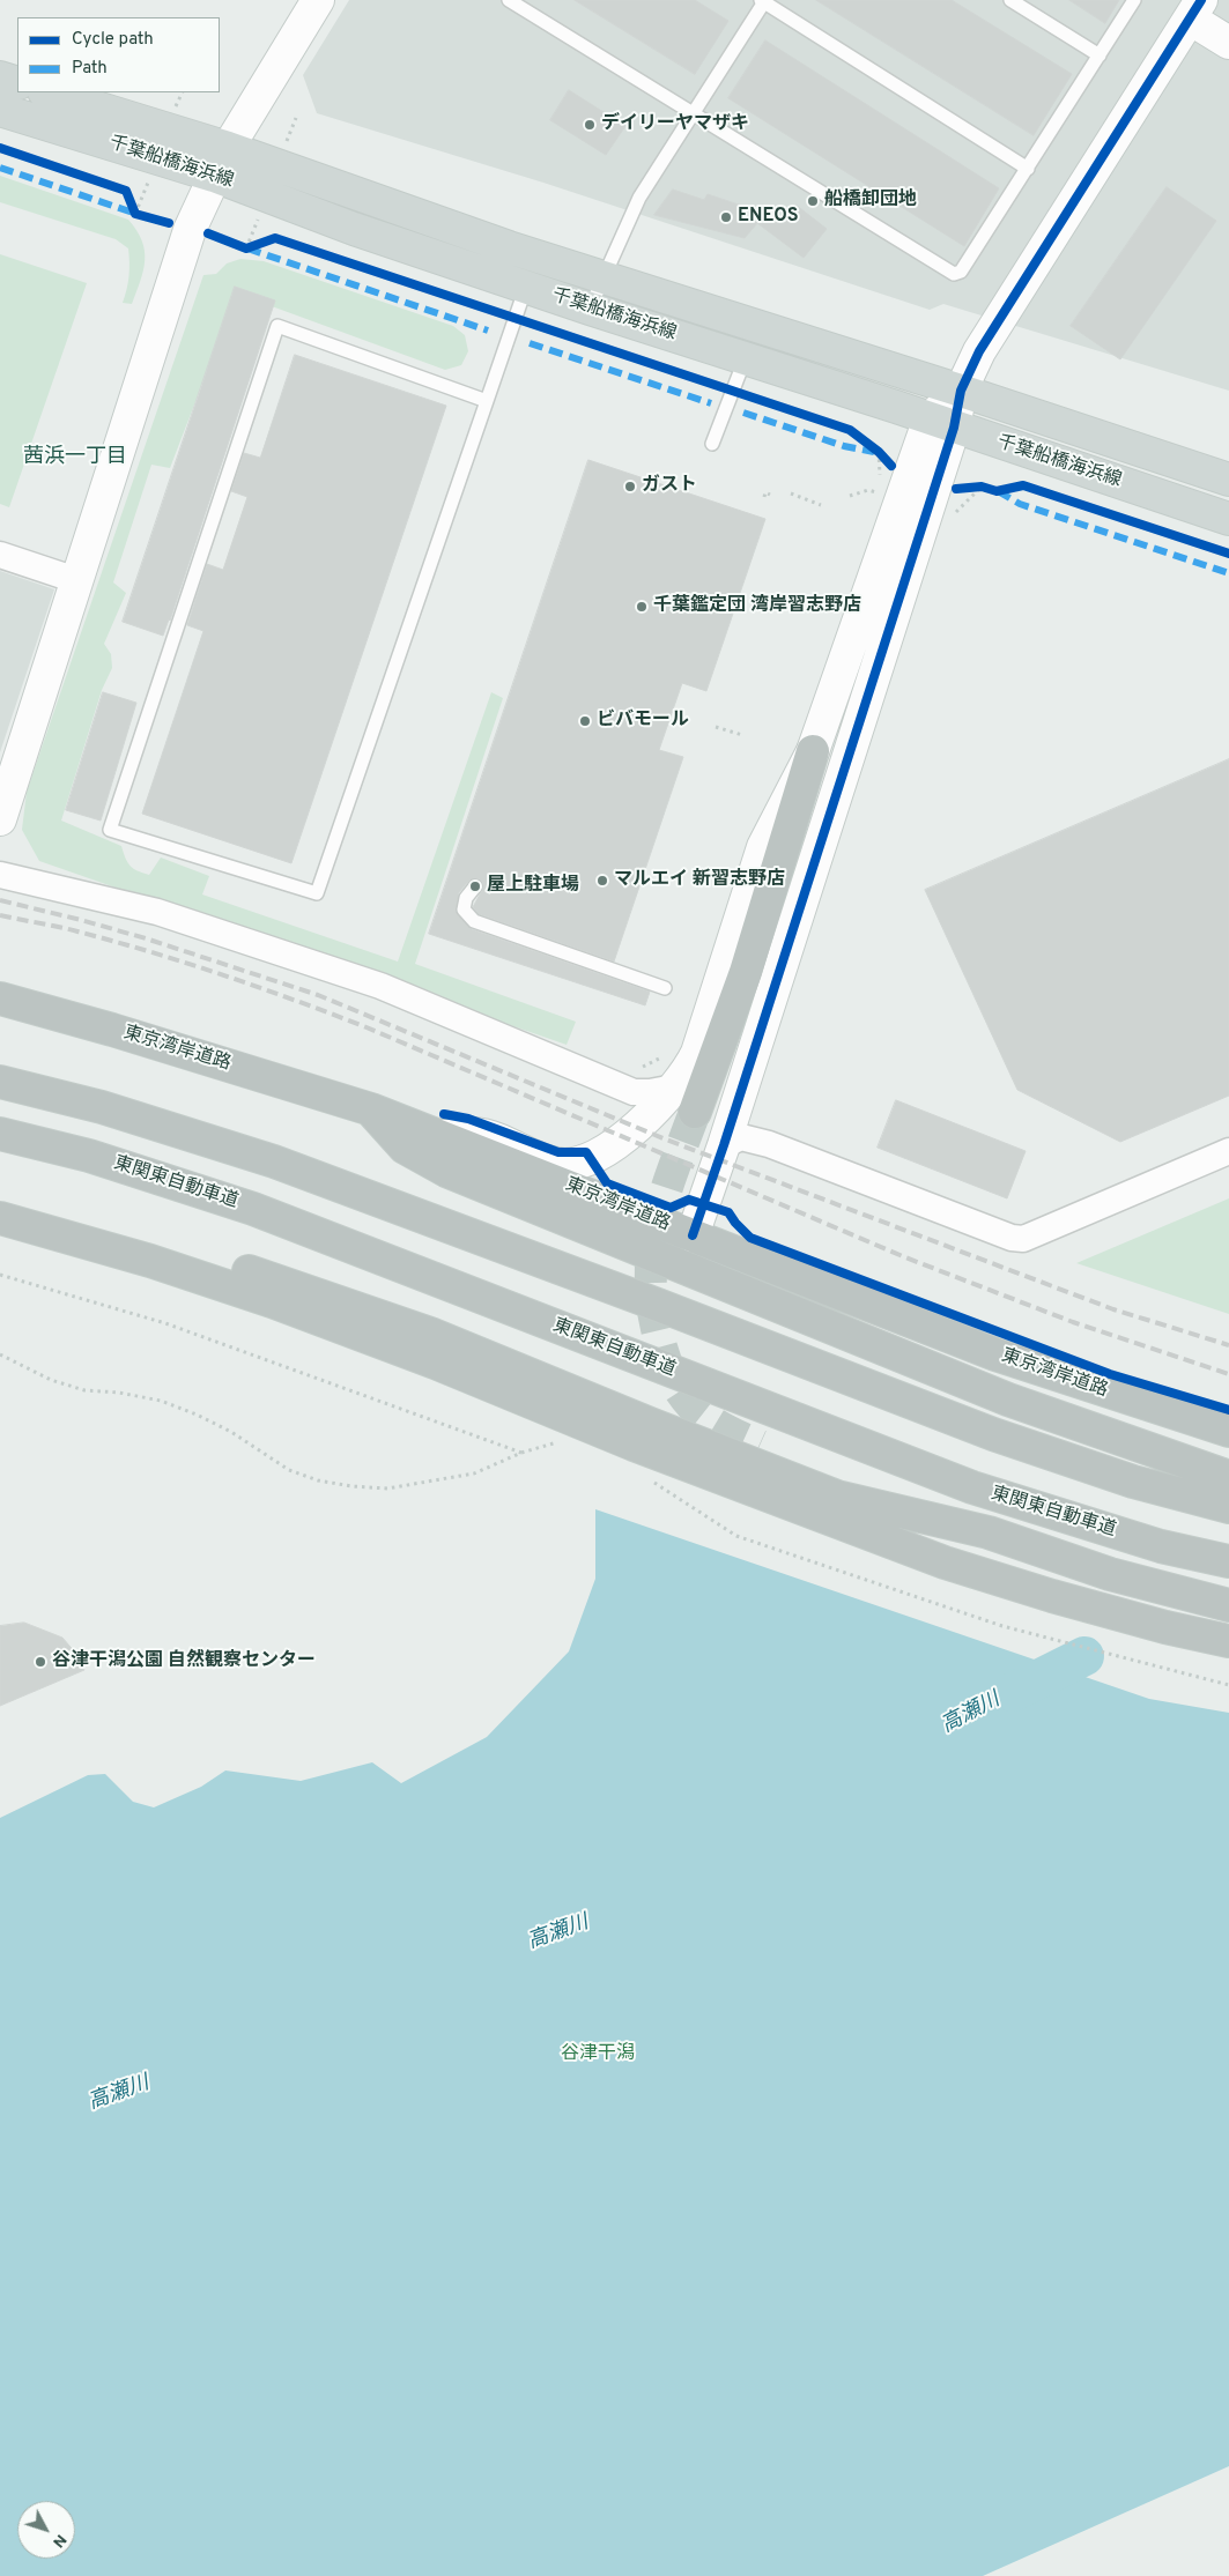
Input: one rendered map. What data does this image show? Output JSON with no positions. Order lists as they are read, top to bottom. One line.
{"streets":{"highway":["東京湾岸道路","東関東自動車道"],"main road":["千葉船橋海浜線"]},"districts":["茜浜一丁目"],"water":["高瀬川"],"parks":["谷津干潟"],"places":["デイリーヤマザキ","船橋卸団地","ENEOS","ガスト","千葉鑑定団 湾岸習志野店","ビバモール","マルエイ 新習志野店","屋上駐車場","谷津干潟公園 自然観察センター"],"legend":["Cycle path","Path"],"north":"bottom right"}
